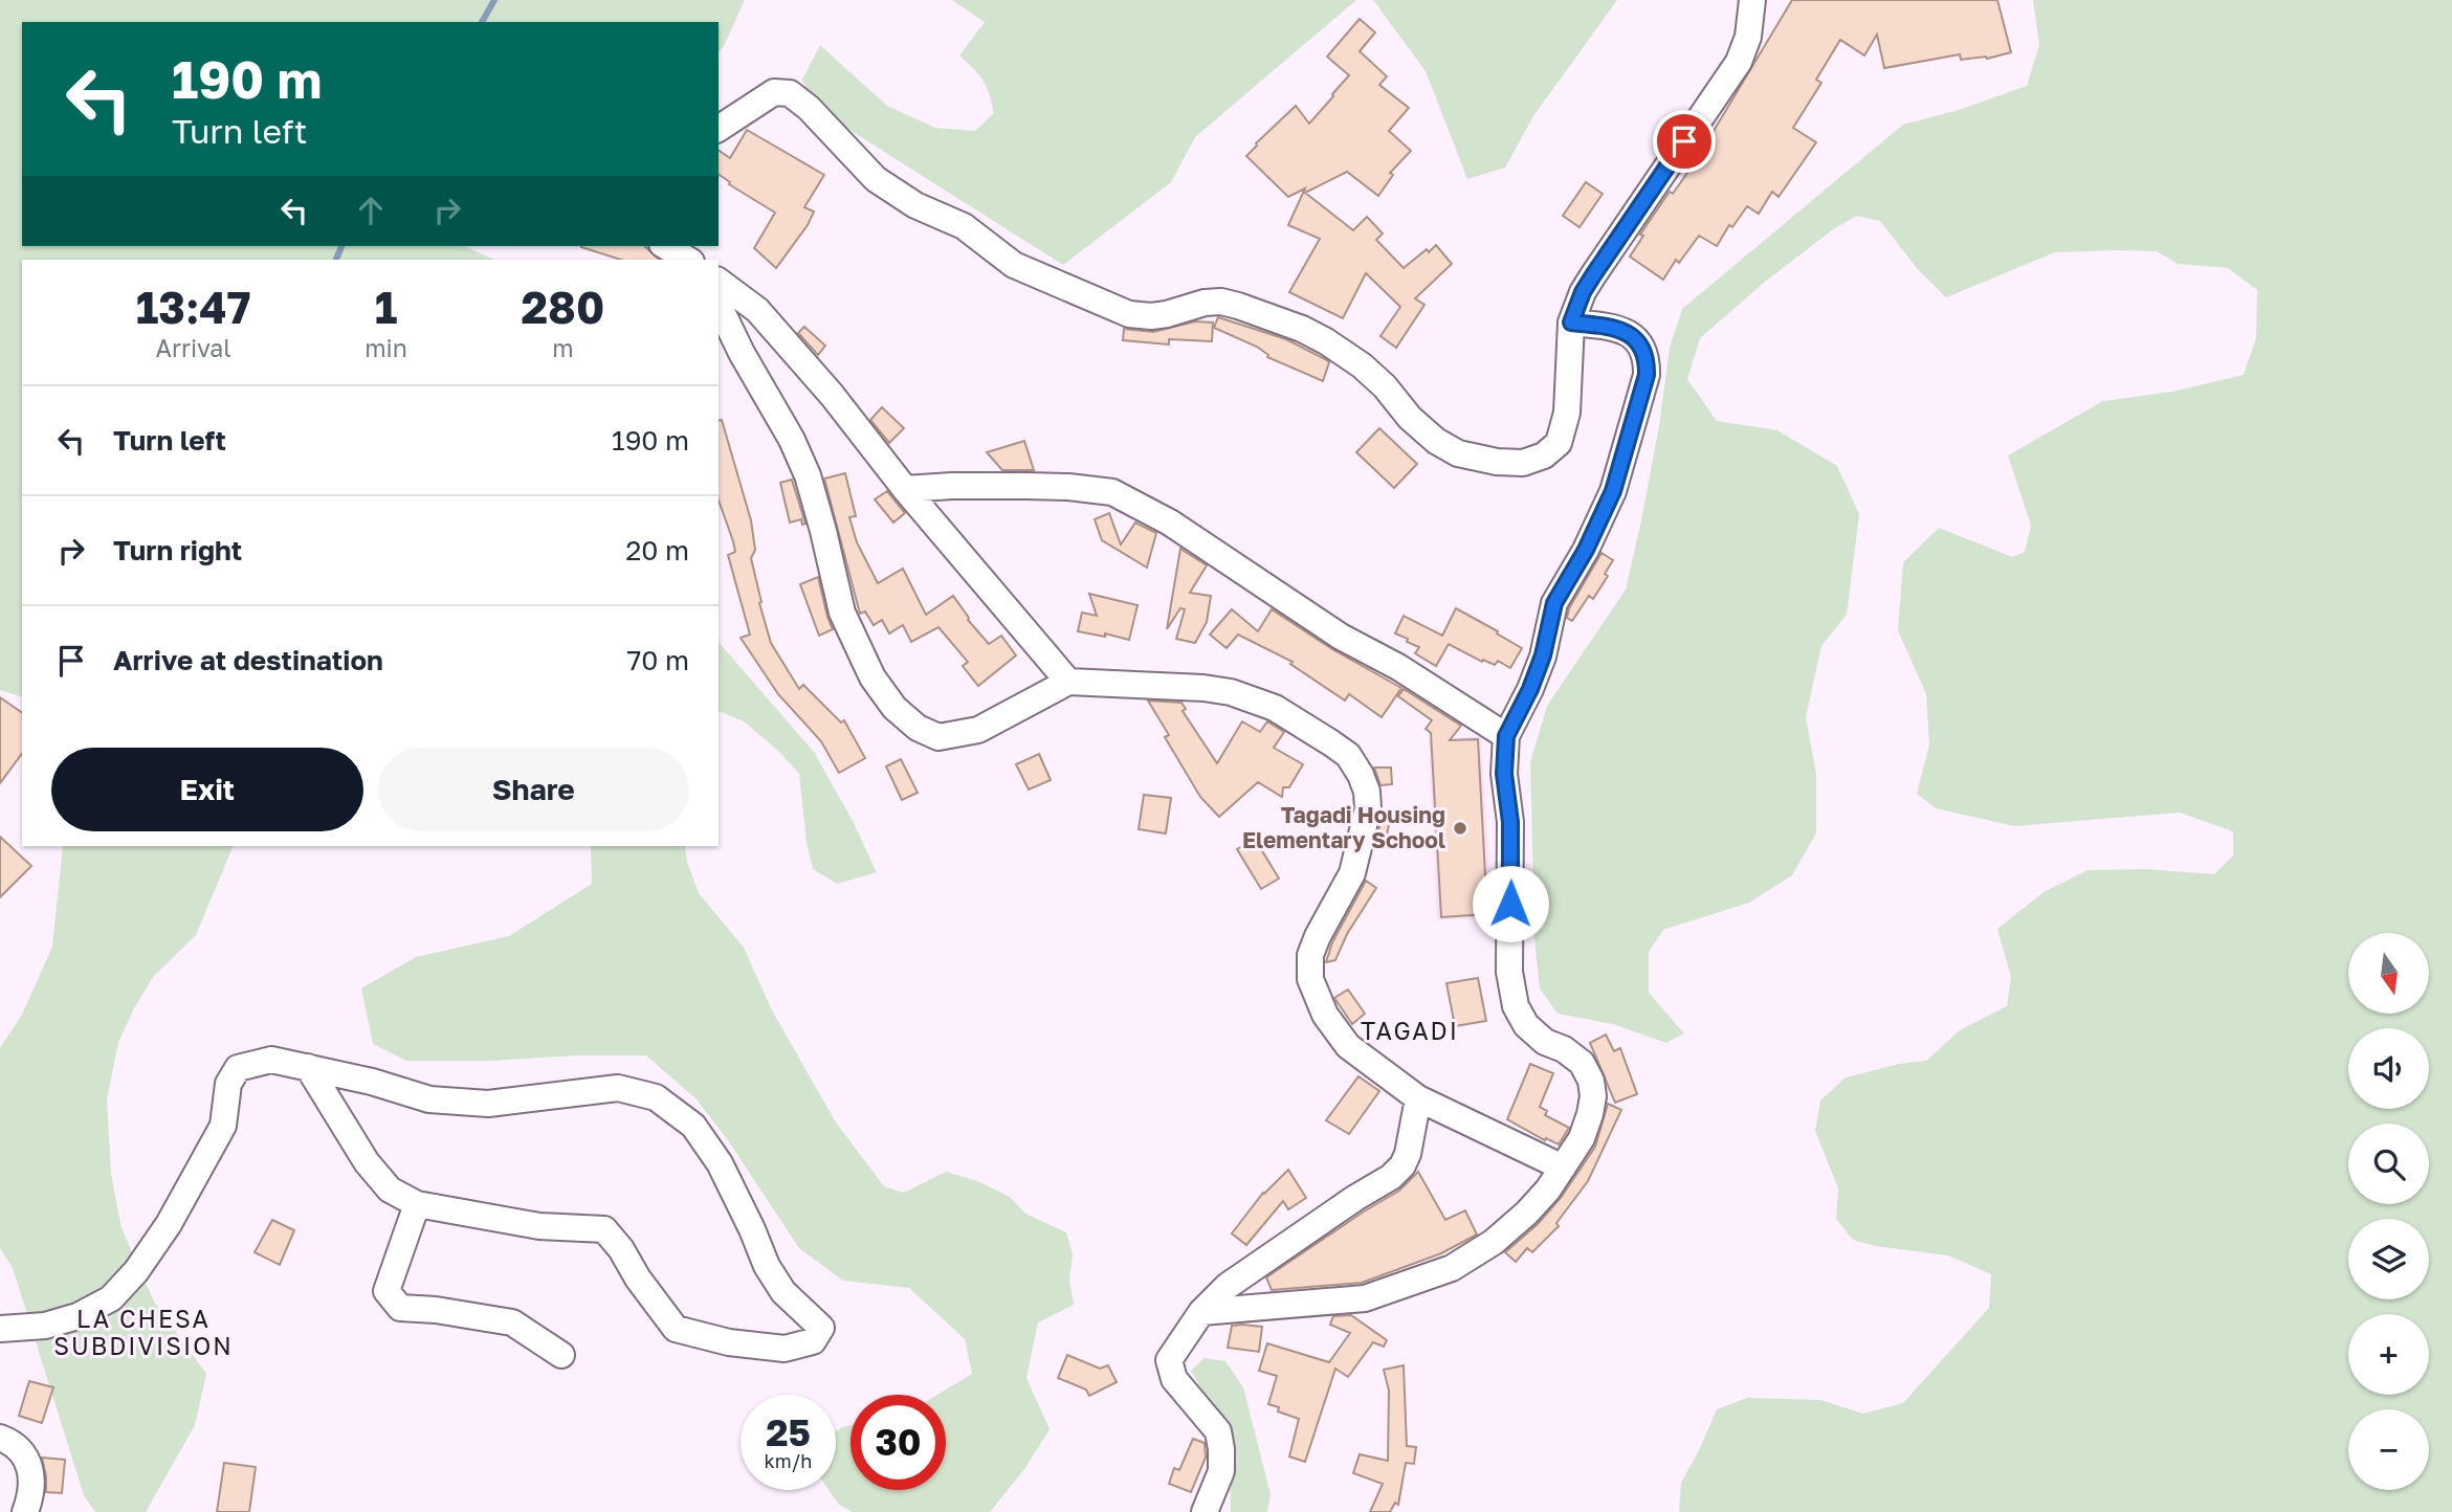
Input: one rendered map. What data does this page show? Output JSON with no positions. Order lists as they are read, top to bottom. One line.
{"districts":["TAGADI","LA CHESA SUBDIVISION"],"places":["Tagadi Housing Elementary School"],"north":"bottom","page":{"turn":["190 m","Turn left"],"eta":["13:47","Arrival","1","min","280","m"],"list":[{"name":"Turn left","value":"190 m"},{"name":"Turn right","value":"20 m"},{"name":"Arrive at destination","value":"70 m"}],"buttons":["Exit","Share"],"map_buttons":["+","−"],"speed":"25 km/h","limit":"30"}}
